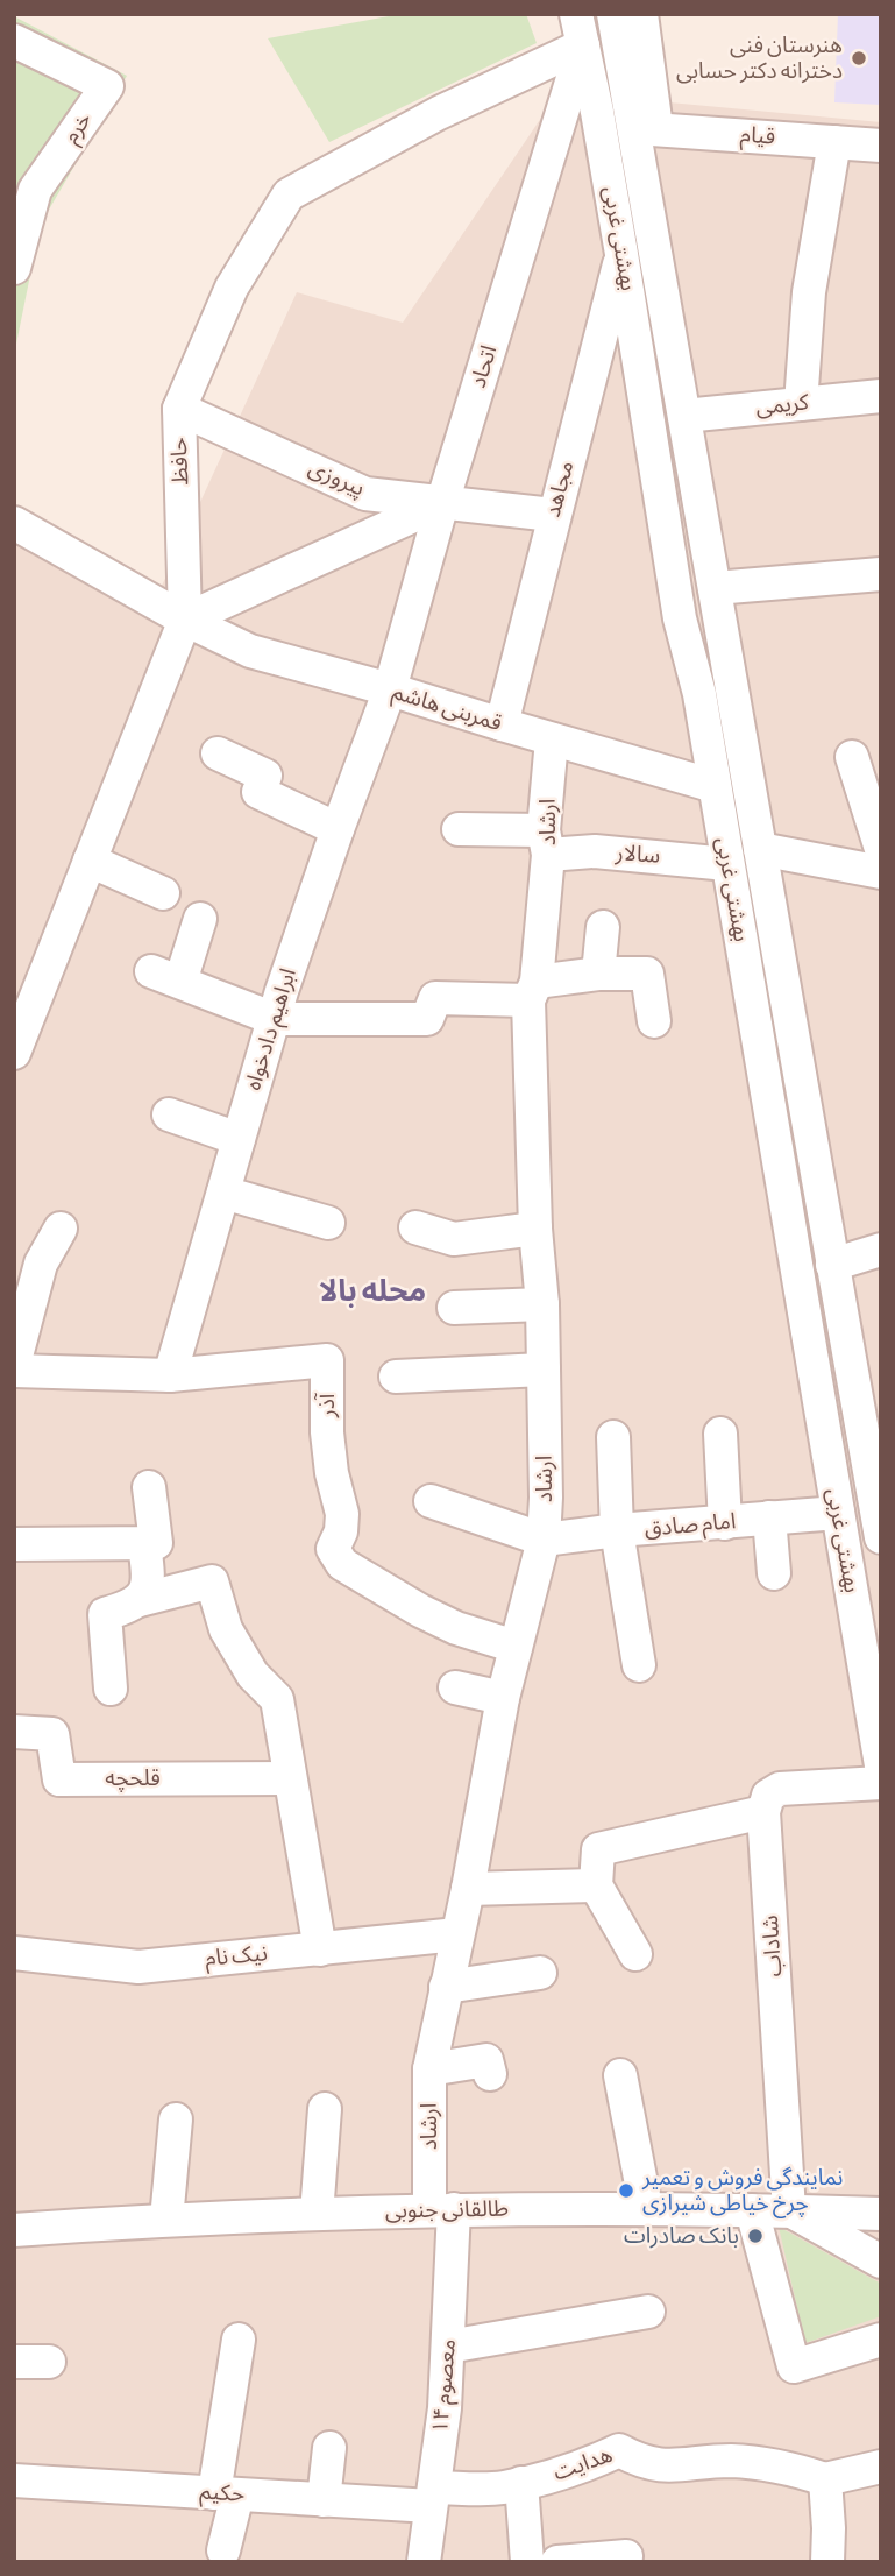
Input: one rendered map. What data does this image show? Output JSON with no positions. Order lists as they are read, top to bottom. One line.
{"streets":{"street":["خرم","قیام","بهشتی غربی","اتحاد","کریمی","حافظ","پیروزی","مجاهد","قمربنی هاشم","ارشاد","سالار","ابراهیم دادخواه","آذر","امام صادق","قلحچه","شاداب","نیک نام","طالقانی جنوبی","۱۴ معصوم","هدایت","حکیم"]},"crossings":[["قیام","بهشتی غربی"],["بهشتی غربی","اتحاد"],["بهشتی غربی","کریمی"],["بهشتی غربی","حافظ"],["بهشتی غربی","مجاهد"],["بهشتی غربی","قمربنی هاشم"],["بهشتی غربی","سالار"],["بهشتی غربی","امام صادق"],["اتحاد","حافظ"],["اتحاد","پیروزی"],["اتحاد","قمربنی هاشم"],["اتحاد","ابراهیم دادخواه"],["حافظ","پیروزی"],["حافظ","قمربنی هاشم"],["پیروزی","مجاهد"],["مجاهد","قمربنی هاشم"],["قمربنی هاشم","ارشاد"],["قمربنی هاشم","ابراهیم دادخواه"],["ارشاد","سالار"],["ارشاد","آذر"],["ارشاد","امام صادق"],["ارشاد","نیک نام"],["ارشاد","طالقانی جنوبی"],["ارشاد","۱۴ معصوم"],["ابراهیم دادخواه","آذر"],["شاداب","طالقانی جنوبی"],["طالقانی جنوبی","۱۴ معصوم"],["۱۴ معصوم","هدایت"],["۱۴ معصوم","حکیم"],["هدایت","حکیم"]],"districts":["محله بالا"],"places":["هنرستان فنی دخترانه دکتر حسابی","نمایندگی فروش و تعمیر چرخ خیاطی شیرازی","بانک صادرات"]}
